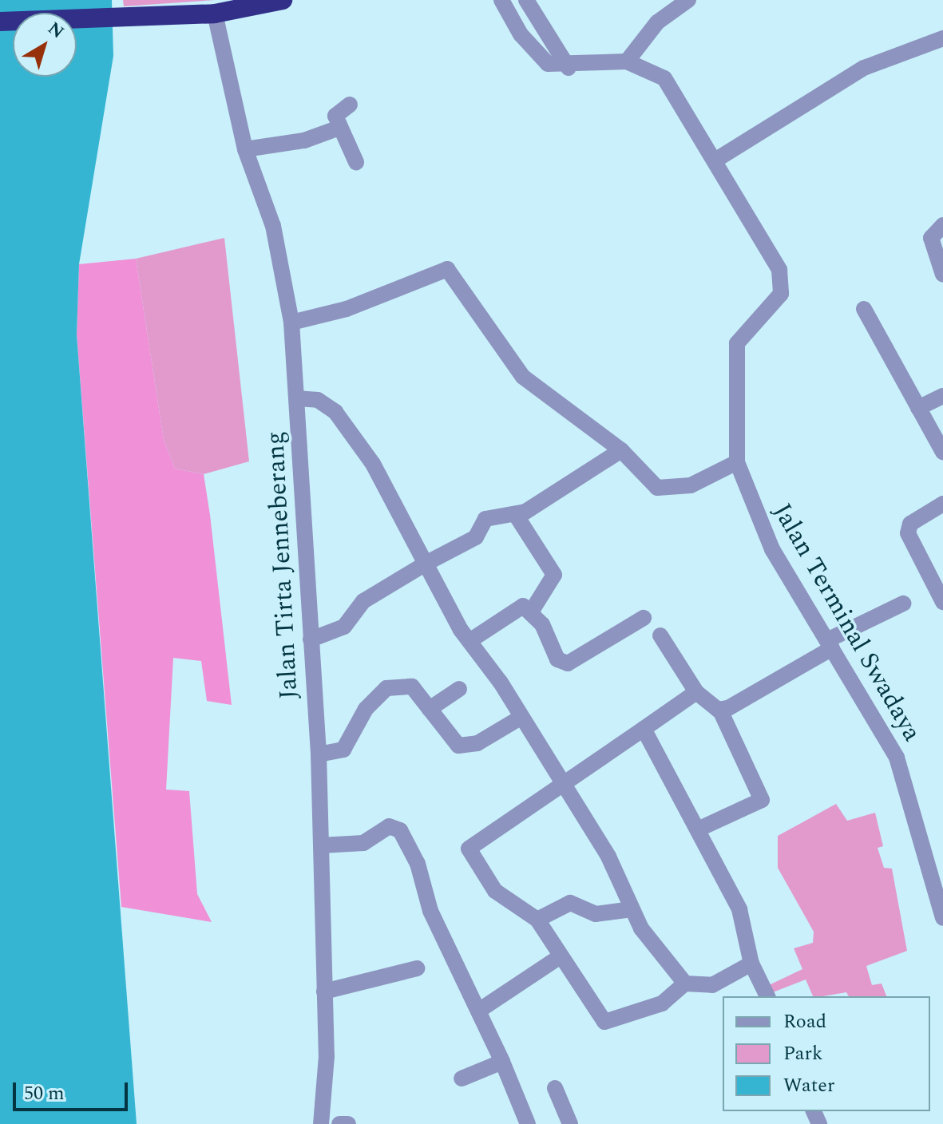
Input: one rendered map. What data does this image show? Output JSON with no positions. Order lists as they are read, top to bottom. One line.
{"streets":{"street":["Jalan Tirta Jenneberang","Jalan Terminal Swadaya"]},"legend":["Road","Park","Water"],"scale_bar":"50 m","north":"top right"}
